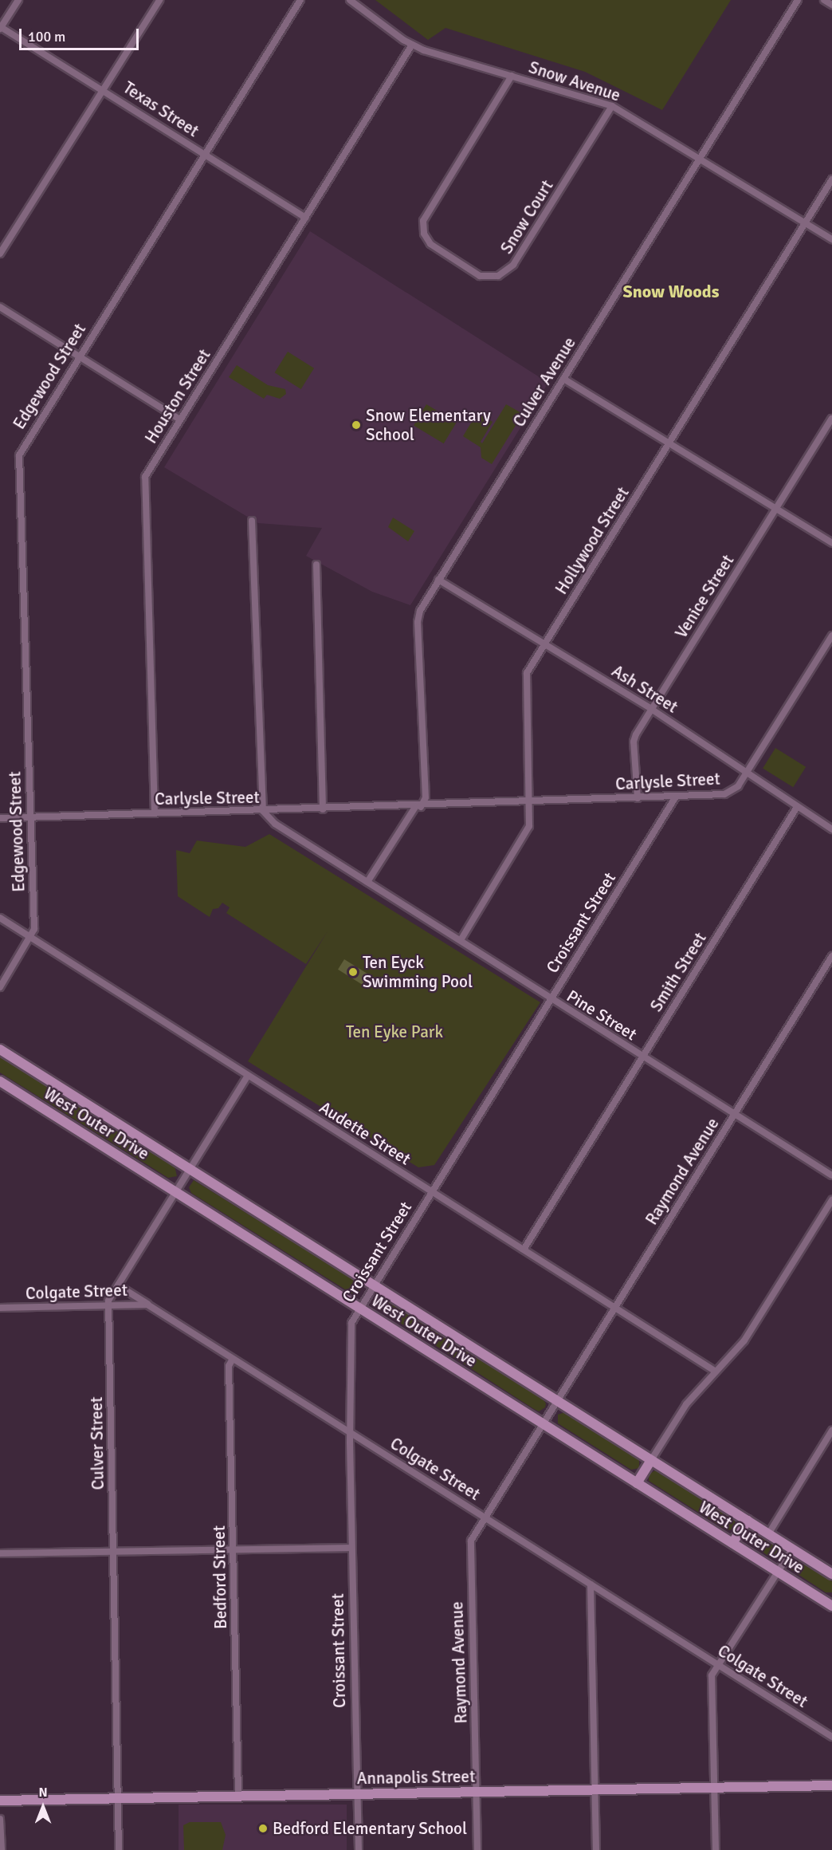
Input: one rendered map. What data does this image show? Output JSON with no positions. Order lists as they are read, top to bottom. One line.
{"streets":{"main road":["West Outer Drive","Annapolis Street"],"street":["Snow Avenue","Texas Street","Snow Court","Edgewood Street","Culver Avenue","Houston Street","Hollywood Street","Venice Street","Ash Street","Carlysle Street","Croissant Street","Smith Street","Pine Street","Audette Street","Raymond Avenue","Colgate Street","Culver Street","Bedford Street"]},"crossings":[["Snow Avenue","Snow Court"],["Snow Avenue","Culver Avenue"],["Snow Avenue","Houston Street"],["Snow Avenue","Hollywood Street"],["Texas Street","Edgewood Street"],["Texas Street","Houston Street"],["Edgewood Street","Carlysle Street"],["Edgewood Street","Audette Street"],["Culver Avenue","Ash Street"],["Culver Avenue","Carlysle Street"],["Culver Avenue","Pine Street"],["Houston Street","Carlysle Street"],["Hollywood Street","Ash Street"],["Hollywood Street","Carlysle Street"],["Hollywood Street","Pine Street"],["Venice Street","Ash Street"],["Venice Street","Carlysle Street"],["Ash Street","Carlysle Street"],["Ash Street","Smith Street"],["Carlysle Street","Croissant Street"],["Carlysle Street","Pine Street"],["Croissant Street","Pine Street"],["Croissant Street","West Outer Drive"],["Croissant Street","Audette Street"],["Croissant Street","Colgate Street"],["Croissant Street","Annapolis Street"],["Smith Street","Pine Street"],["Smith Street","Audette Street"],["Pine Street","Raymond Avenue"],["West Outer Drive","Raymond Avenue"],["West Outer Drive","Culver Street"],["Audette Street","Raymond Avenue"],["Audette Street","Culver Street"],["Raymond Avenue","Colgate Street"],["Raymond Avenue","Annapolis Street"],["Colgate Street","Culver Street"],["Colgate Street","Bedford Street"],["Culver Street","Annapolis Street"],["Bedford Street","Annapolis Street"]],"districts":["Snow Woods"],"parks":["Ten Eyke Park"],"places":["Snow Elementary School","Ten Eyck Swimming Pool","Bedford Elementary School"],"scale_bar":"100 m","north":"top"}
